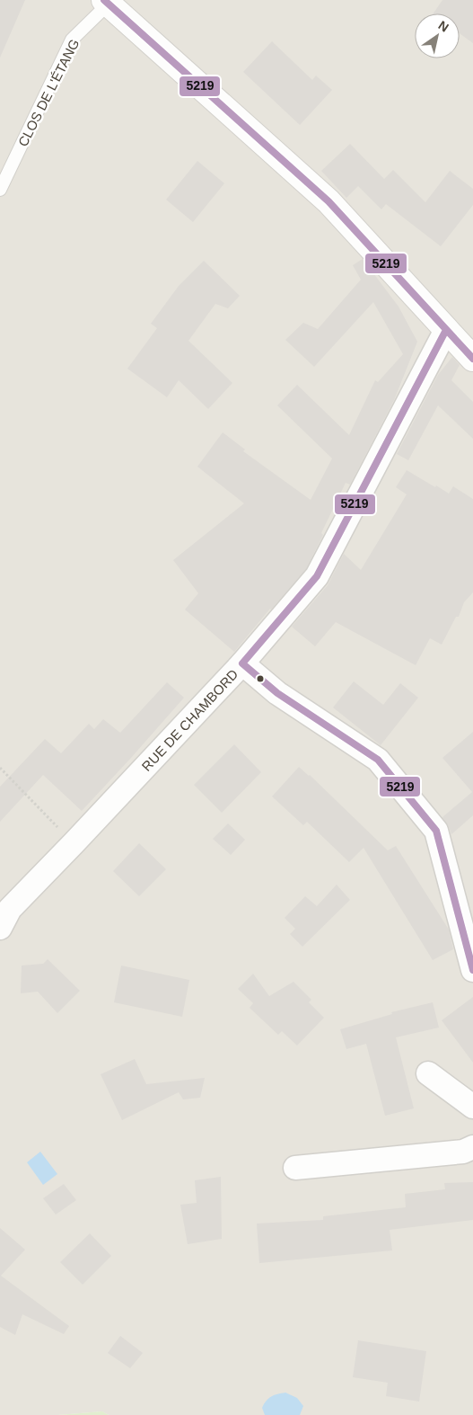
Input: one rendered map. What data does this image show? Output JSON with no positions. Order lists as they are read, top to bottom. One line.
{"streets":{"street":["RUE DE CHAMBORD"],"lane":["CLOS DE L'ÉTANG"]},"lines":["transit line 5219"],"north":"top right"}
